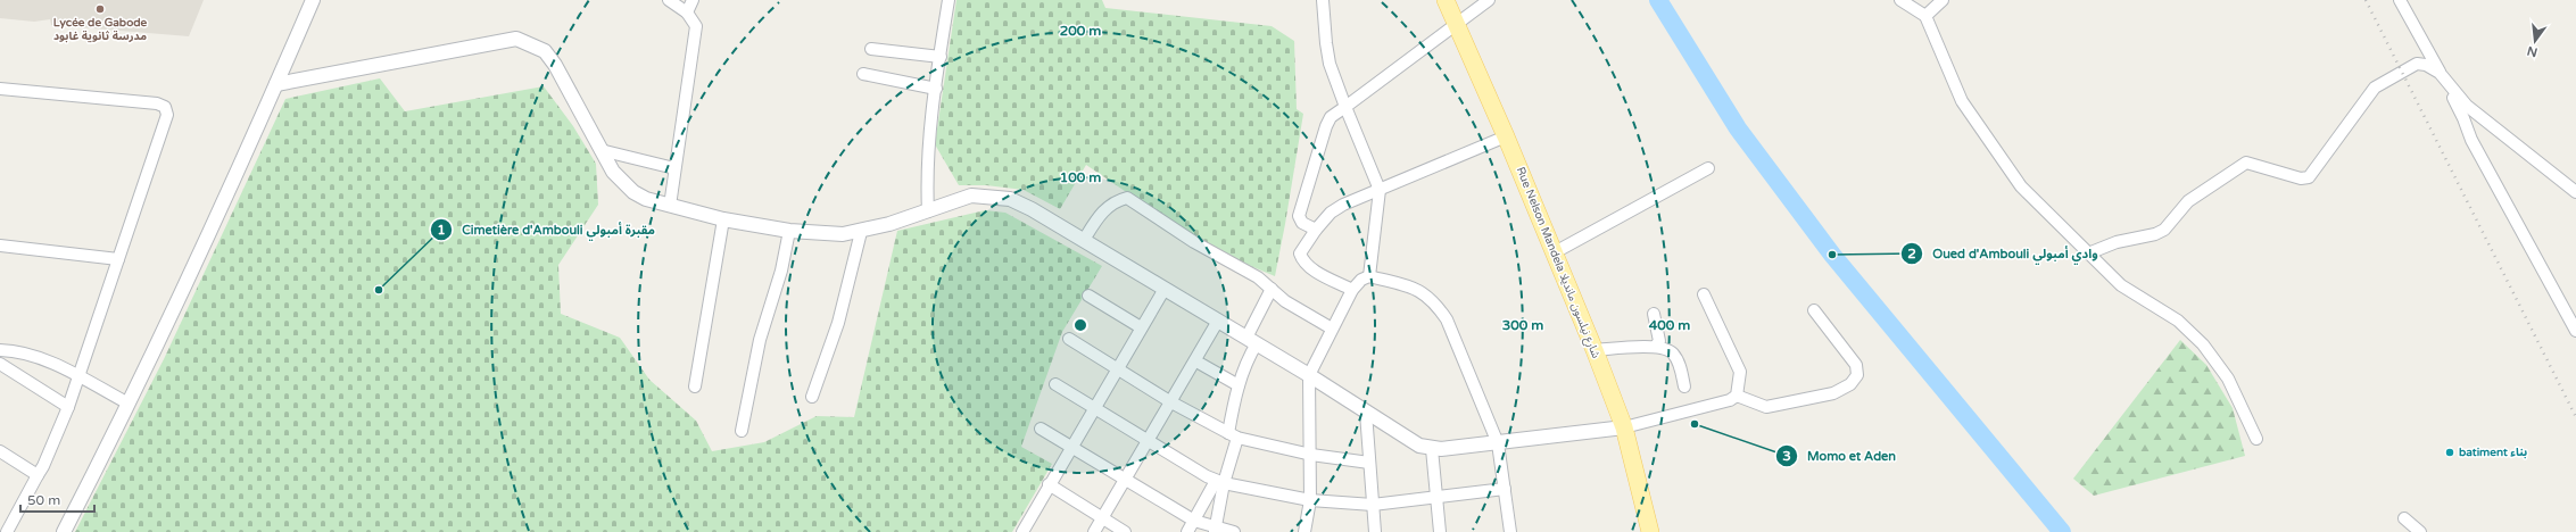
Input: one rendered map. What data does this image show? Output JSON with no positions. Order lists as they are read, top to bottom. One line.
{"streets":{"main road":["Rue Nelson Mandela شارع نيلسون مانديلا"]},"places":["Lycée de Gabode مدرسة ثانوية غابود","Oued d'Ambouli وادي أمبولي","Cimetière d'Ambouli مقبرة أمبولي","Momo et Aden","batiment بناء"],"scale_bar":"50 m","north":"bottom","rings":["200 m","100 m","300 m","400 m"]}
